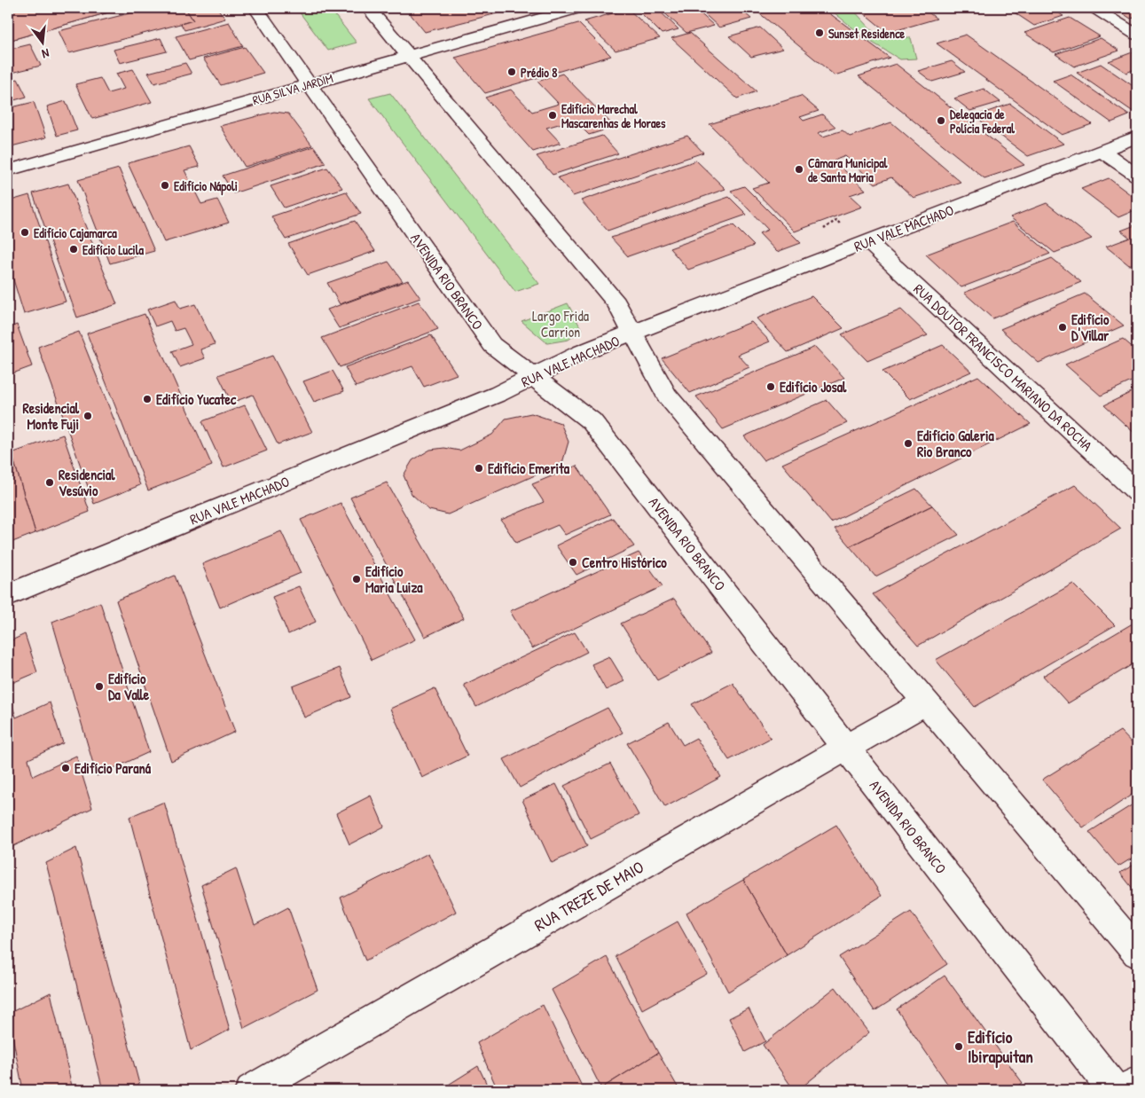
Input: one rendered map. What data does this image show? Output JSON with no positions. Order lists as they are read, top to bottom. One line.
{"streets":{"street":["RUA SILVA JARDIM","RUA VALE MACHADO","AVENIDA RIO BRANCO","RUA DOUTOR FRANCISCO MARIANO DA ROCHA","RUA TREZE DE MAIO"]},"crossings":[["RUA SILVA JARDIM","AVENIDA RIO BRANCO"],["RUA VALE MACHADO","AVENIDA RIO BRANCO"],["RUA VALE MACHADO","RUA DOUTOR FRANCISCO MARIANO DA ROCHA"],["AVENIDA RIO BRANCO","RUA TREZE DE MAIO"]],"parks":["Largo Frida Carrion"],"places":["Sunset Residence","Prédio 8","Edifício Marechal Mascarenhas de Moraes","Delegacia de Polícia Federal","Câmara Municipal de Santa Maria","Edifício Nápoli","Edifício Cajamarca","Edifício Lucila","Edifício D'Villar","Edifício Josal","Edifício Yucatec","Residencial Monte Fuji","Edifício Galeria Rio Branco","Edifício Emerita","Residencial Vesúvio","Centro Histórico","Edifício Maria Luiza","Edifício Da Valle","Edifício Paraná","Edifício Ibirapuitan"],"north":"bottom"}
